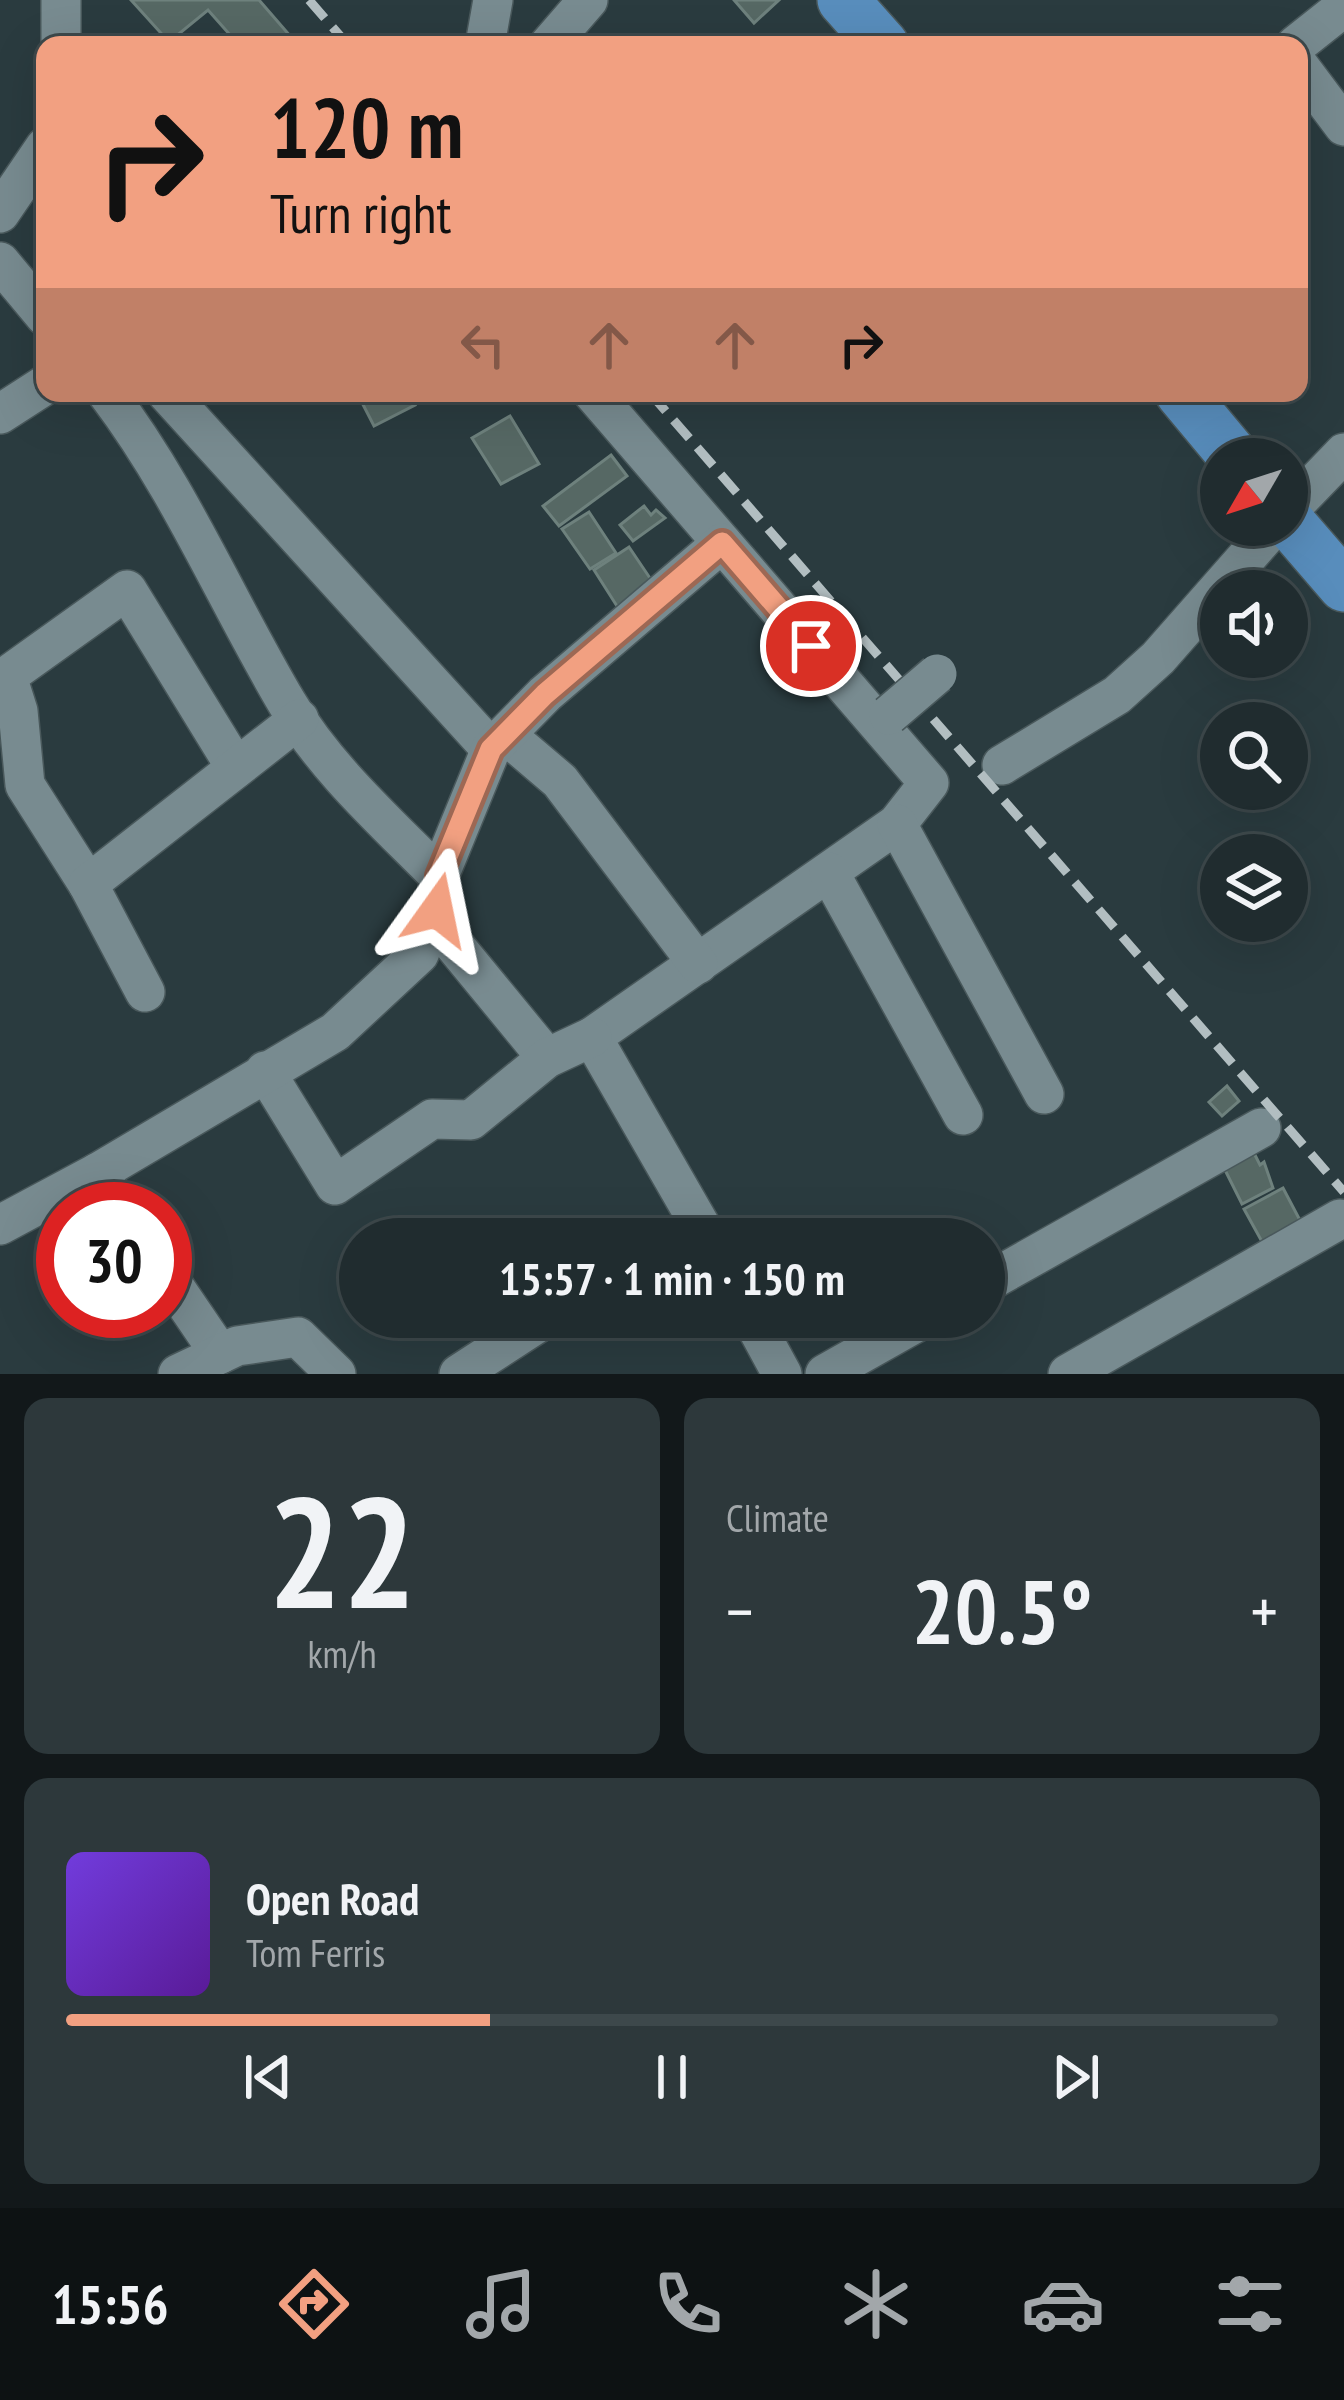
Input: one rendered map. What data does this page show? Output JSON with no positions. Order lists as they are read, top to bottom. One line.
{"north":"bottom left","page":{"turn":["120 m","Turn right"],"limit":"30","trip":"15:57 · 1 min · 150 m","tile":[["22","km/h"],"Climate"],"heat":["−","20.5°","+"],"song":["Open Road","Tom Ferris"],"tabs":"15:56"}}
